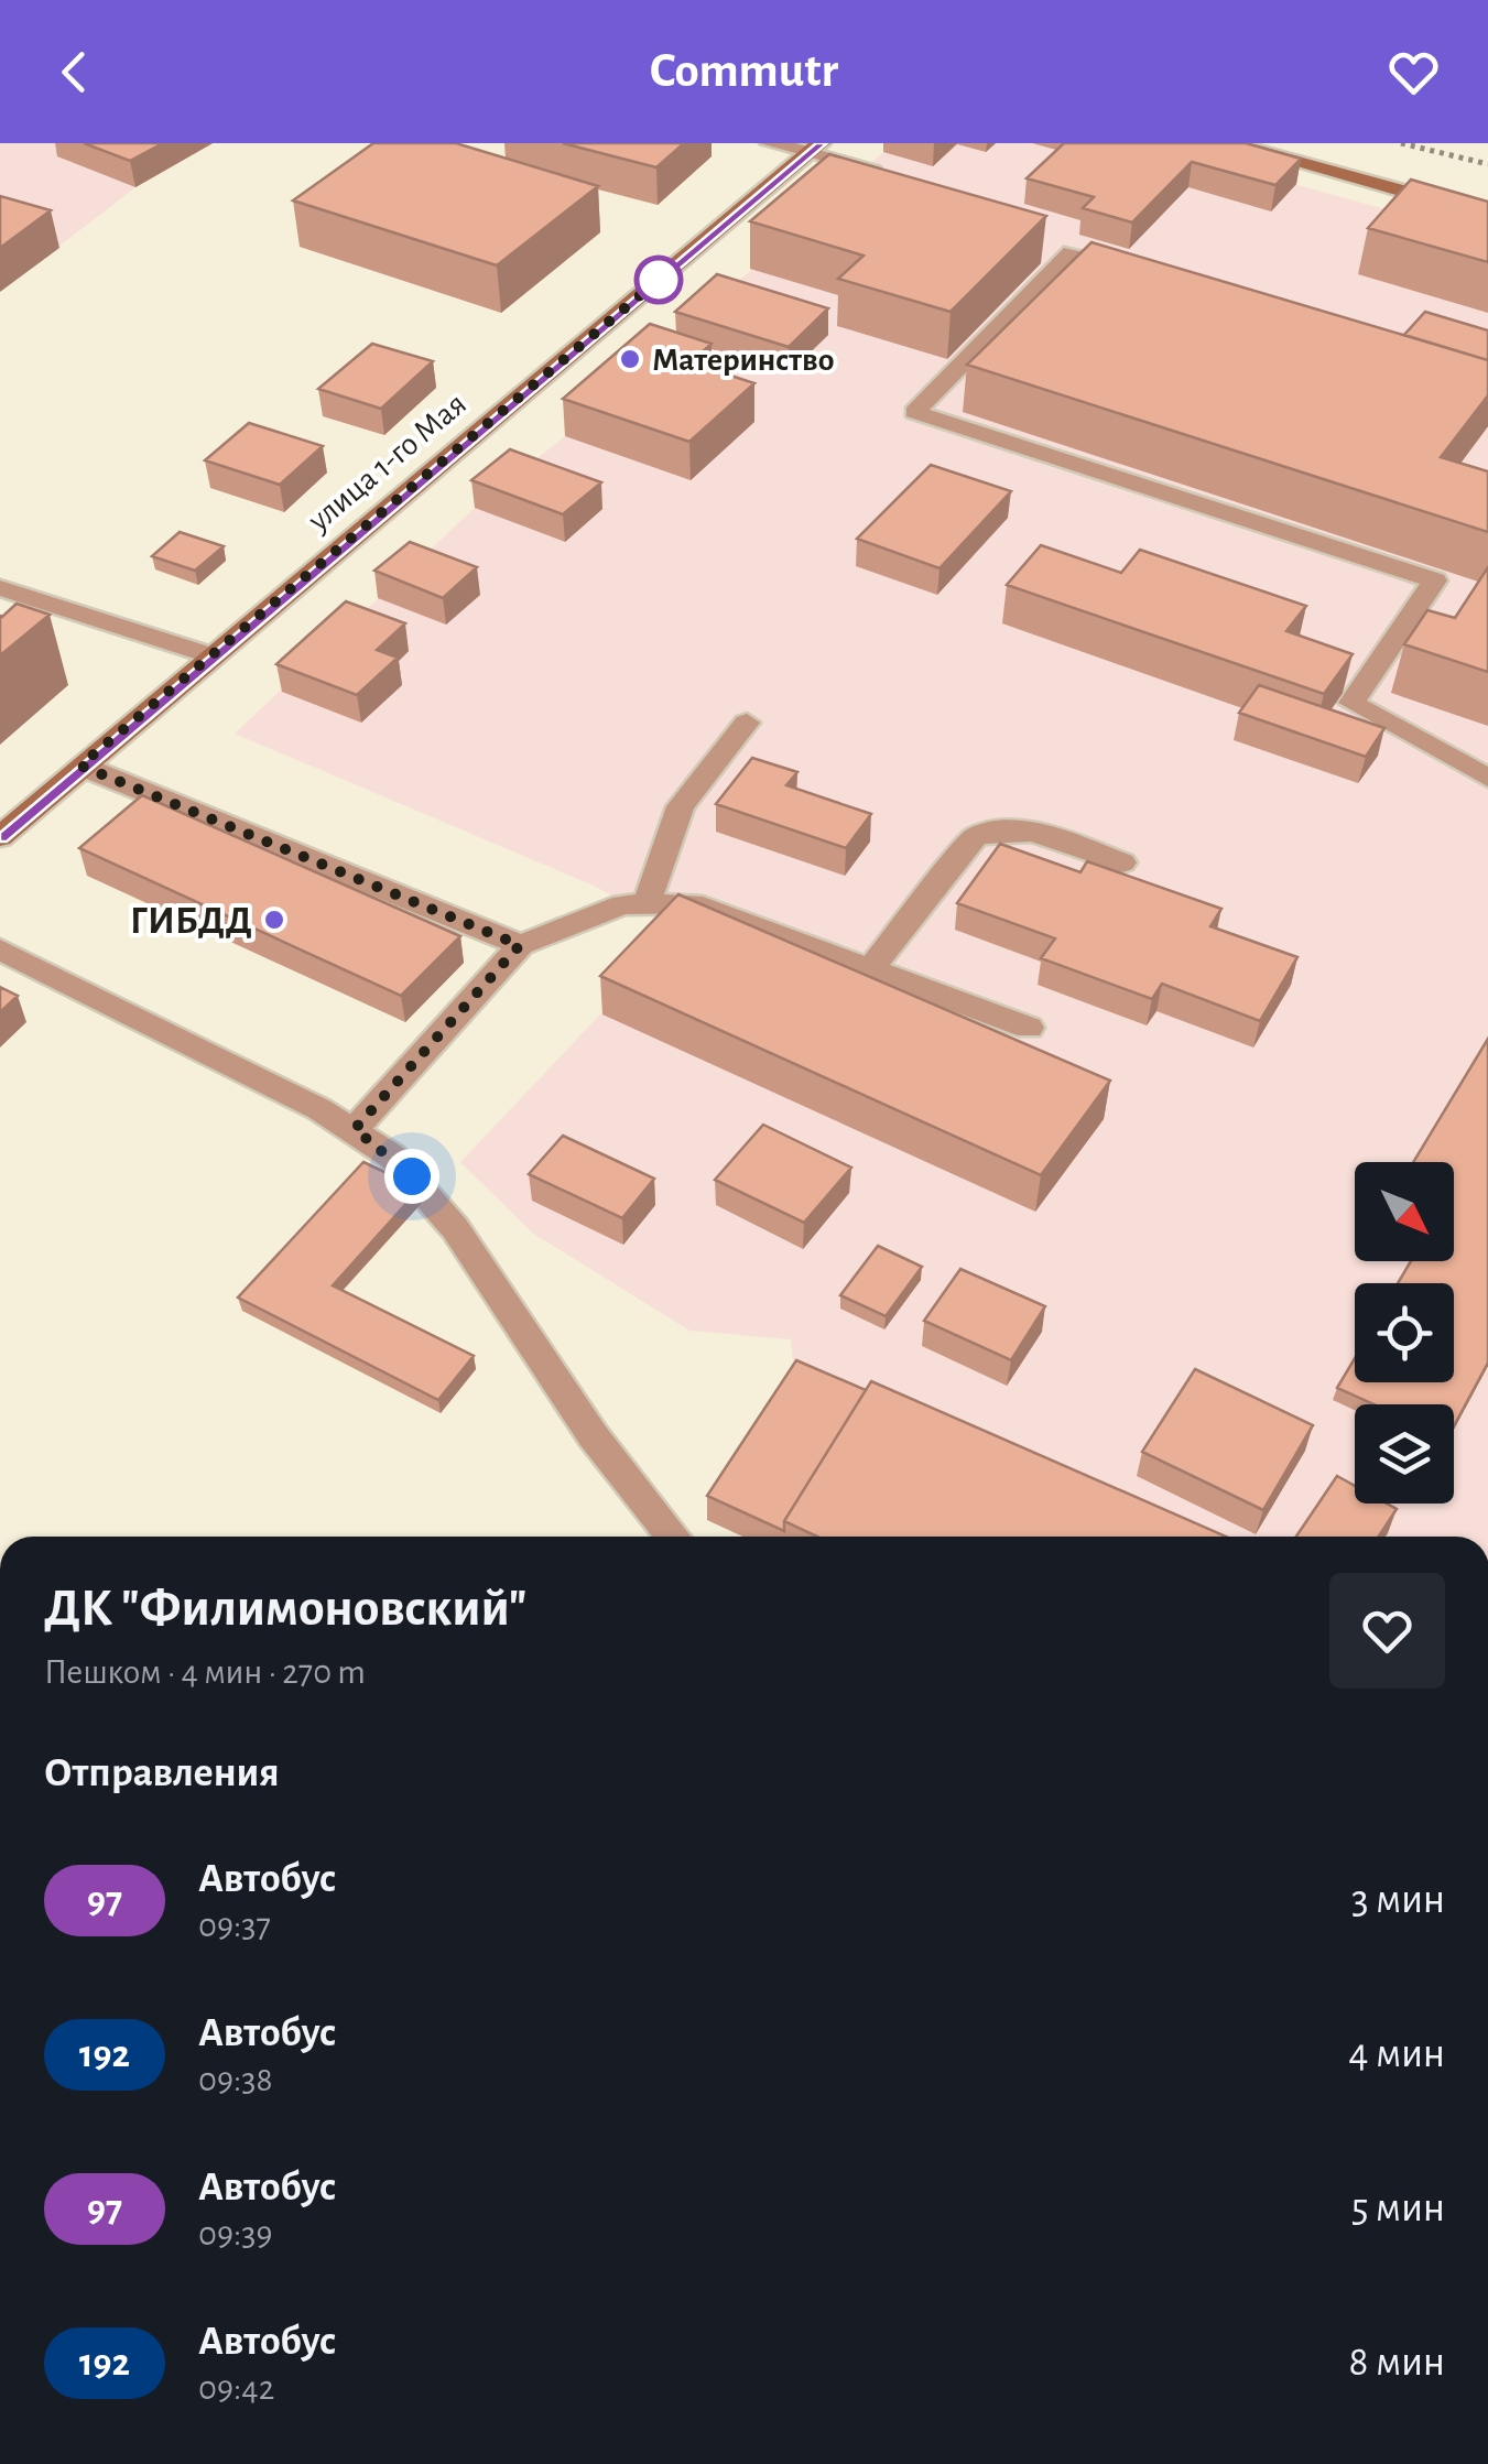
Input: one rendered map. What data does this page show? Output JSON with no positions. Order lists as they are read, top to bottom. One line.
{"streets":{"street":["улица 1-го Мая"]},"places":["Материнство","ГИБДД"],"lines":["bus line 97"],"north":"bottom right","page":{"header":"Commutr","heading":[["ДК \"Филимоновский\"","Пешком · 4 мин · 270 m"],"Отправления"],"list":[{"mark":"97","name":"Автобус","note":"09:37","value":"3 мин"},{"mark":"192","name":"Автобус","note":"09:38","value":"4 мин"},{"mark":"97","name":"Автобус","note":"09:39","value":"5 мин"},{"mark":"192","name":"Автобус","note":"09:42","value":"8 мин"}]}}
